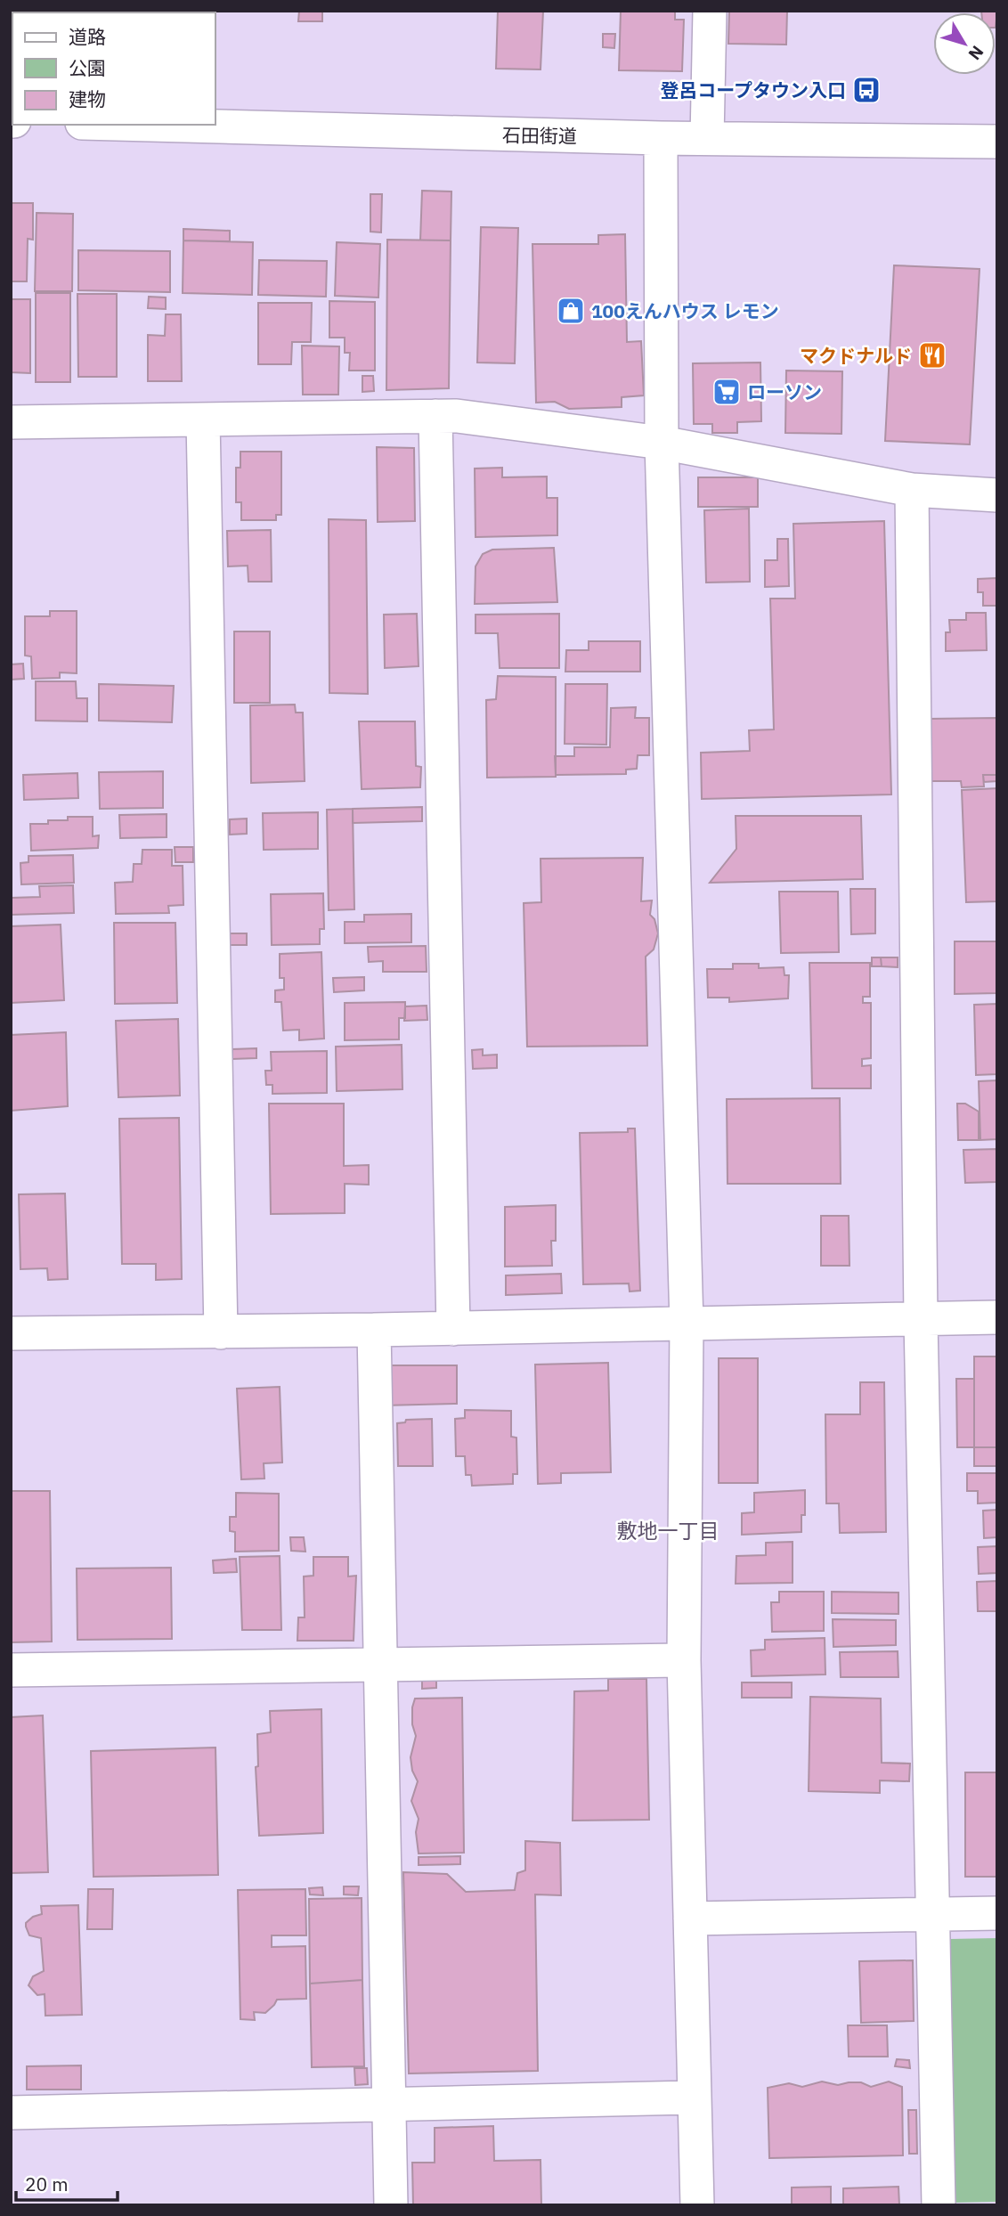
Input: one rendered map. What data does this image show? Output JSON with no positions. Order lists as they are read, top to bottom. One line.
{"streets":{"street":["石田街道"]},"districts":["敷地一丁目"],"places":{"bus stop":["登呂コープタウン入口"],"shop":["100えんハウス レモン"],"restaurant":["マクドナルド"],"supermarket":["ローソン"]},"legend":["道路","公園","建物"],"scale_bar":"20 m","north":"bottom right"}
